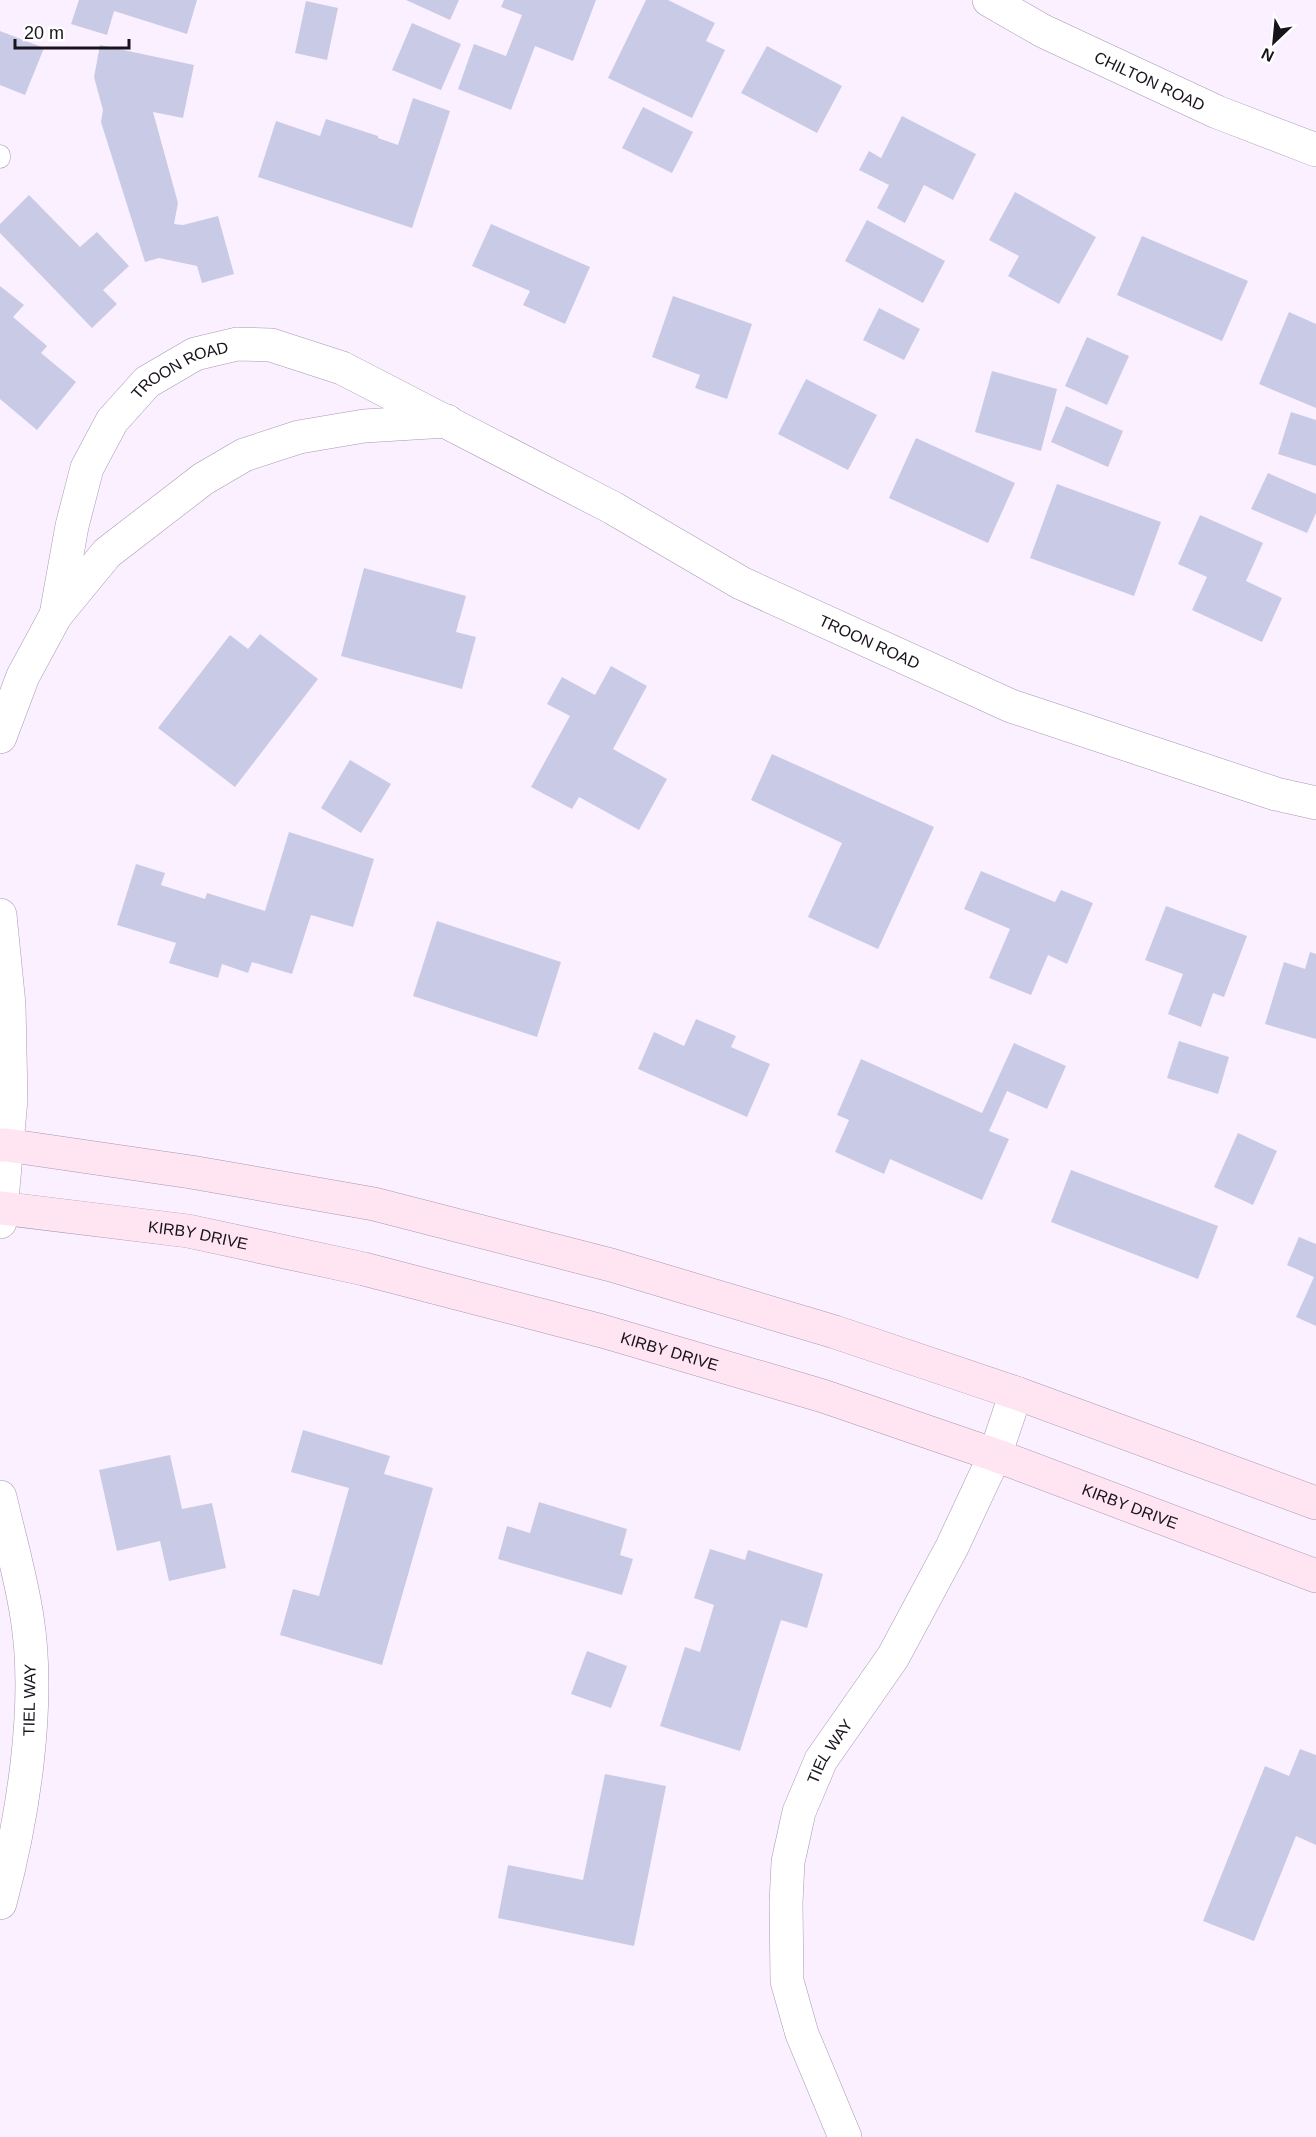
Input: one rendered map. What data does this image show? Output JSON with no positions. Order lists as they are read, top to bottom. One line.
{"streets":{"main road":["KIRBY DRIVE"],"street":["CHILTON ROAD","TROON ROAD","TIEL WAY"]},"crossings":[["KIRBY DRIVE","TIEL WAY"]],"scale_bar":"20 m","north":"bottom left"}
